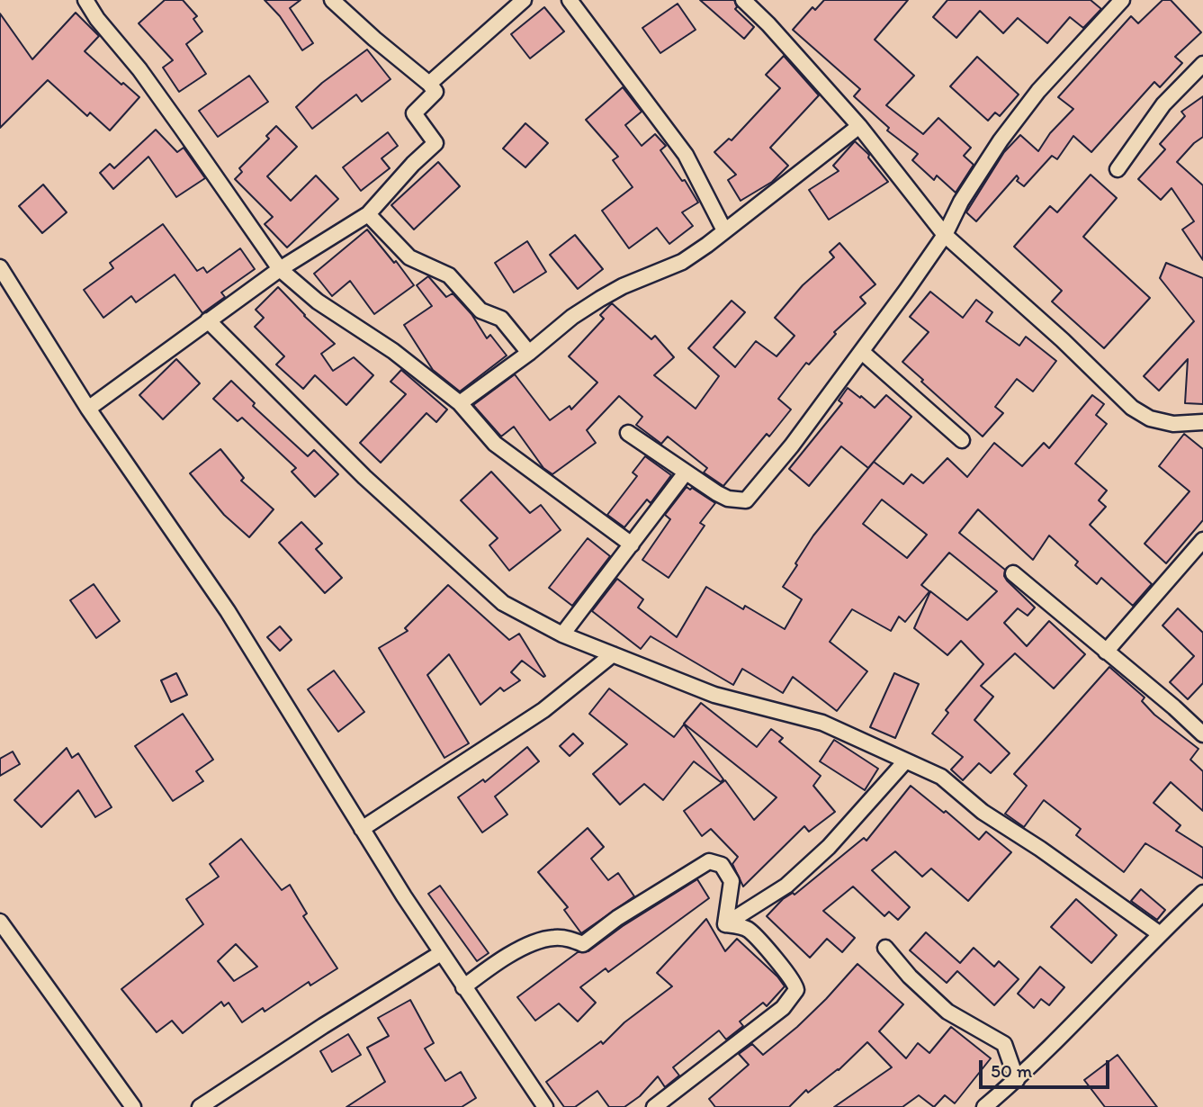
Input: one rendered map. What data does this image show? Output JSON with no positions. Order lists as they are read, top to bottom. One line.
{"scale_bar":"50 m"}
